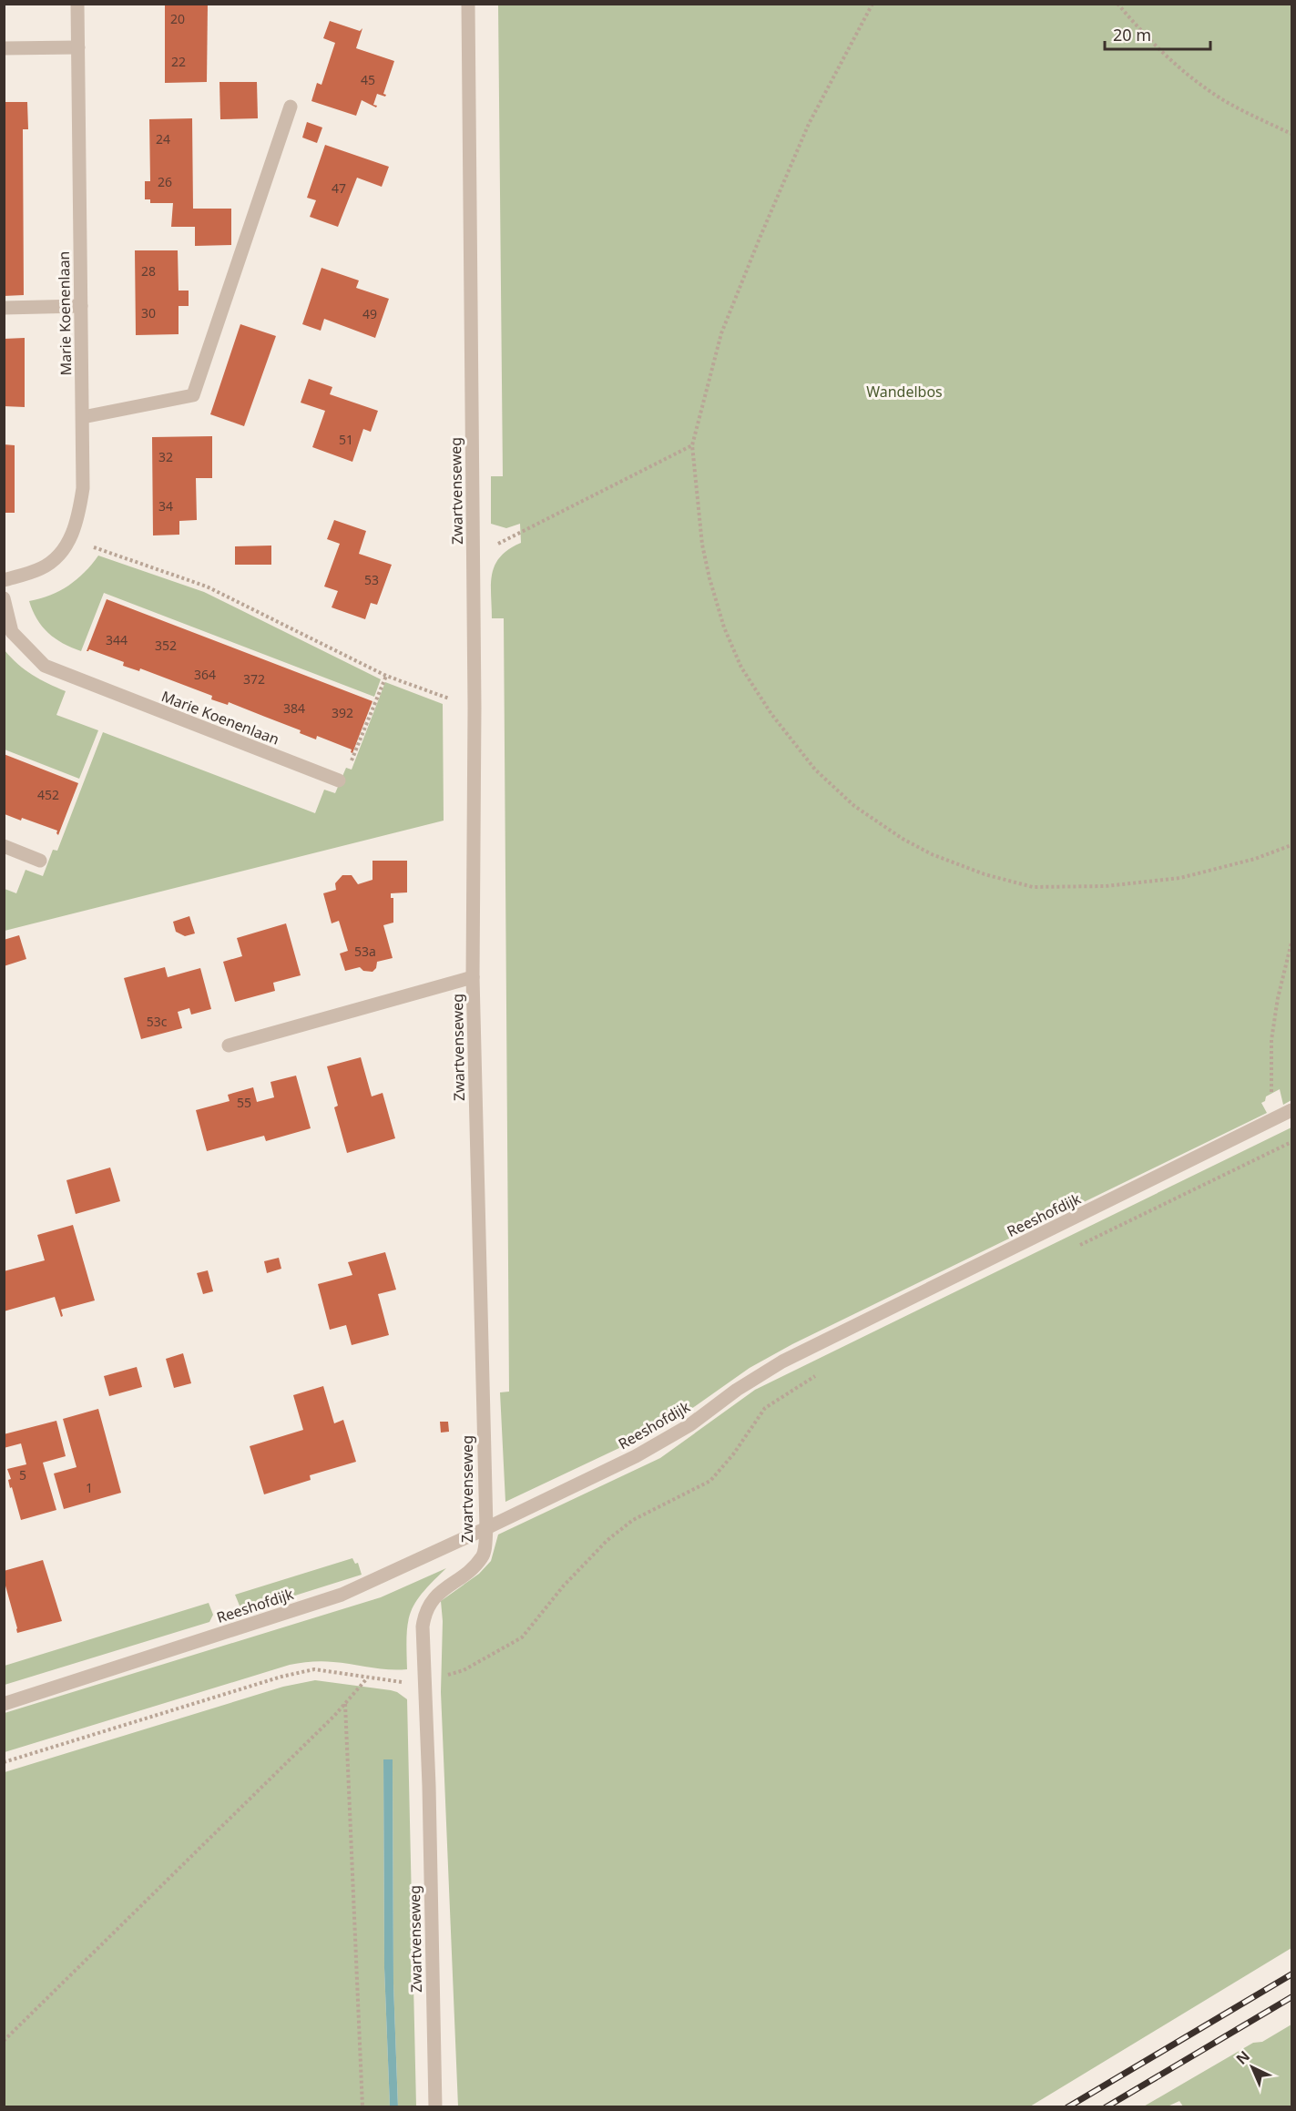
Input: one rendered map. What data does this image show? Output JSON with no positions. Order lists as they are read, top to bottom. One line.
{"streets":{"street":["Marie Koenenlaan","Zwartvenseweg","Reeshofdijk"]},"crossings":[["Zwartvenseweg","Reeshofdijk"]],"parks":["Wandelbos"],"house_numbers":["20","22","45","24","26","47","28","30","49","51","32","34","53","344","352","364","372","384","392","452","53a","53c","55","5","1"],"scale_bar":"20 m","north":"top left"}
